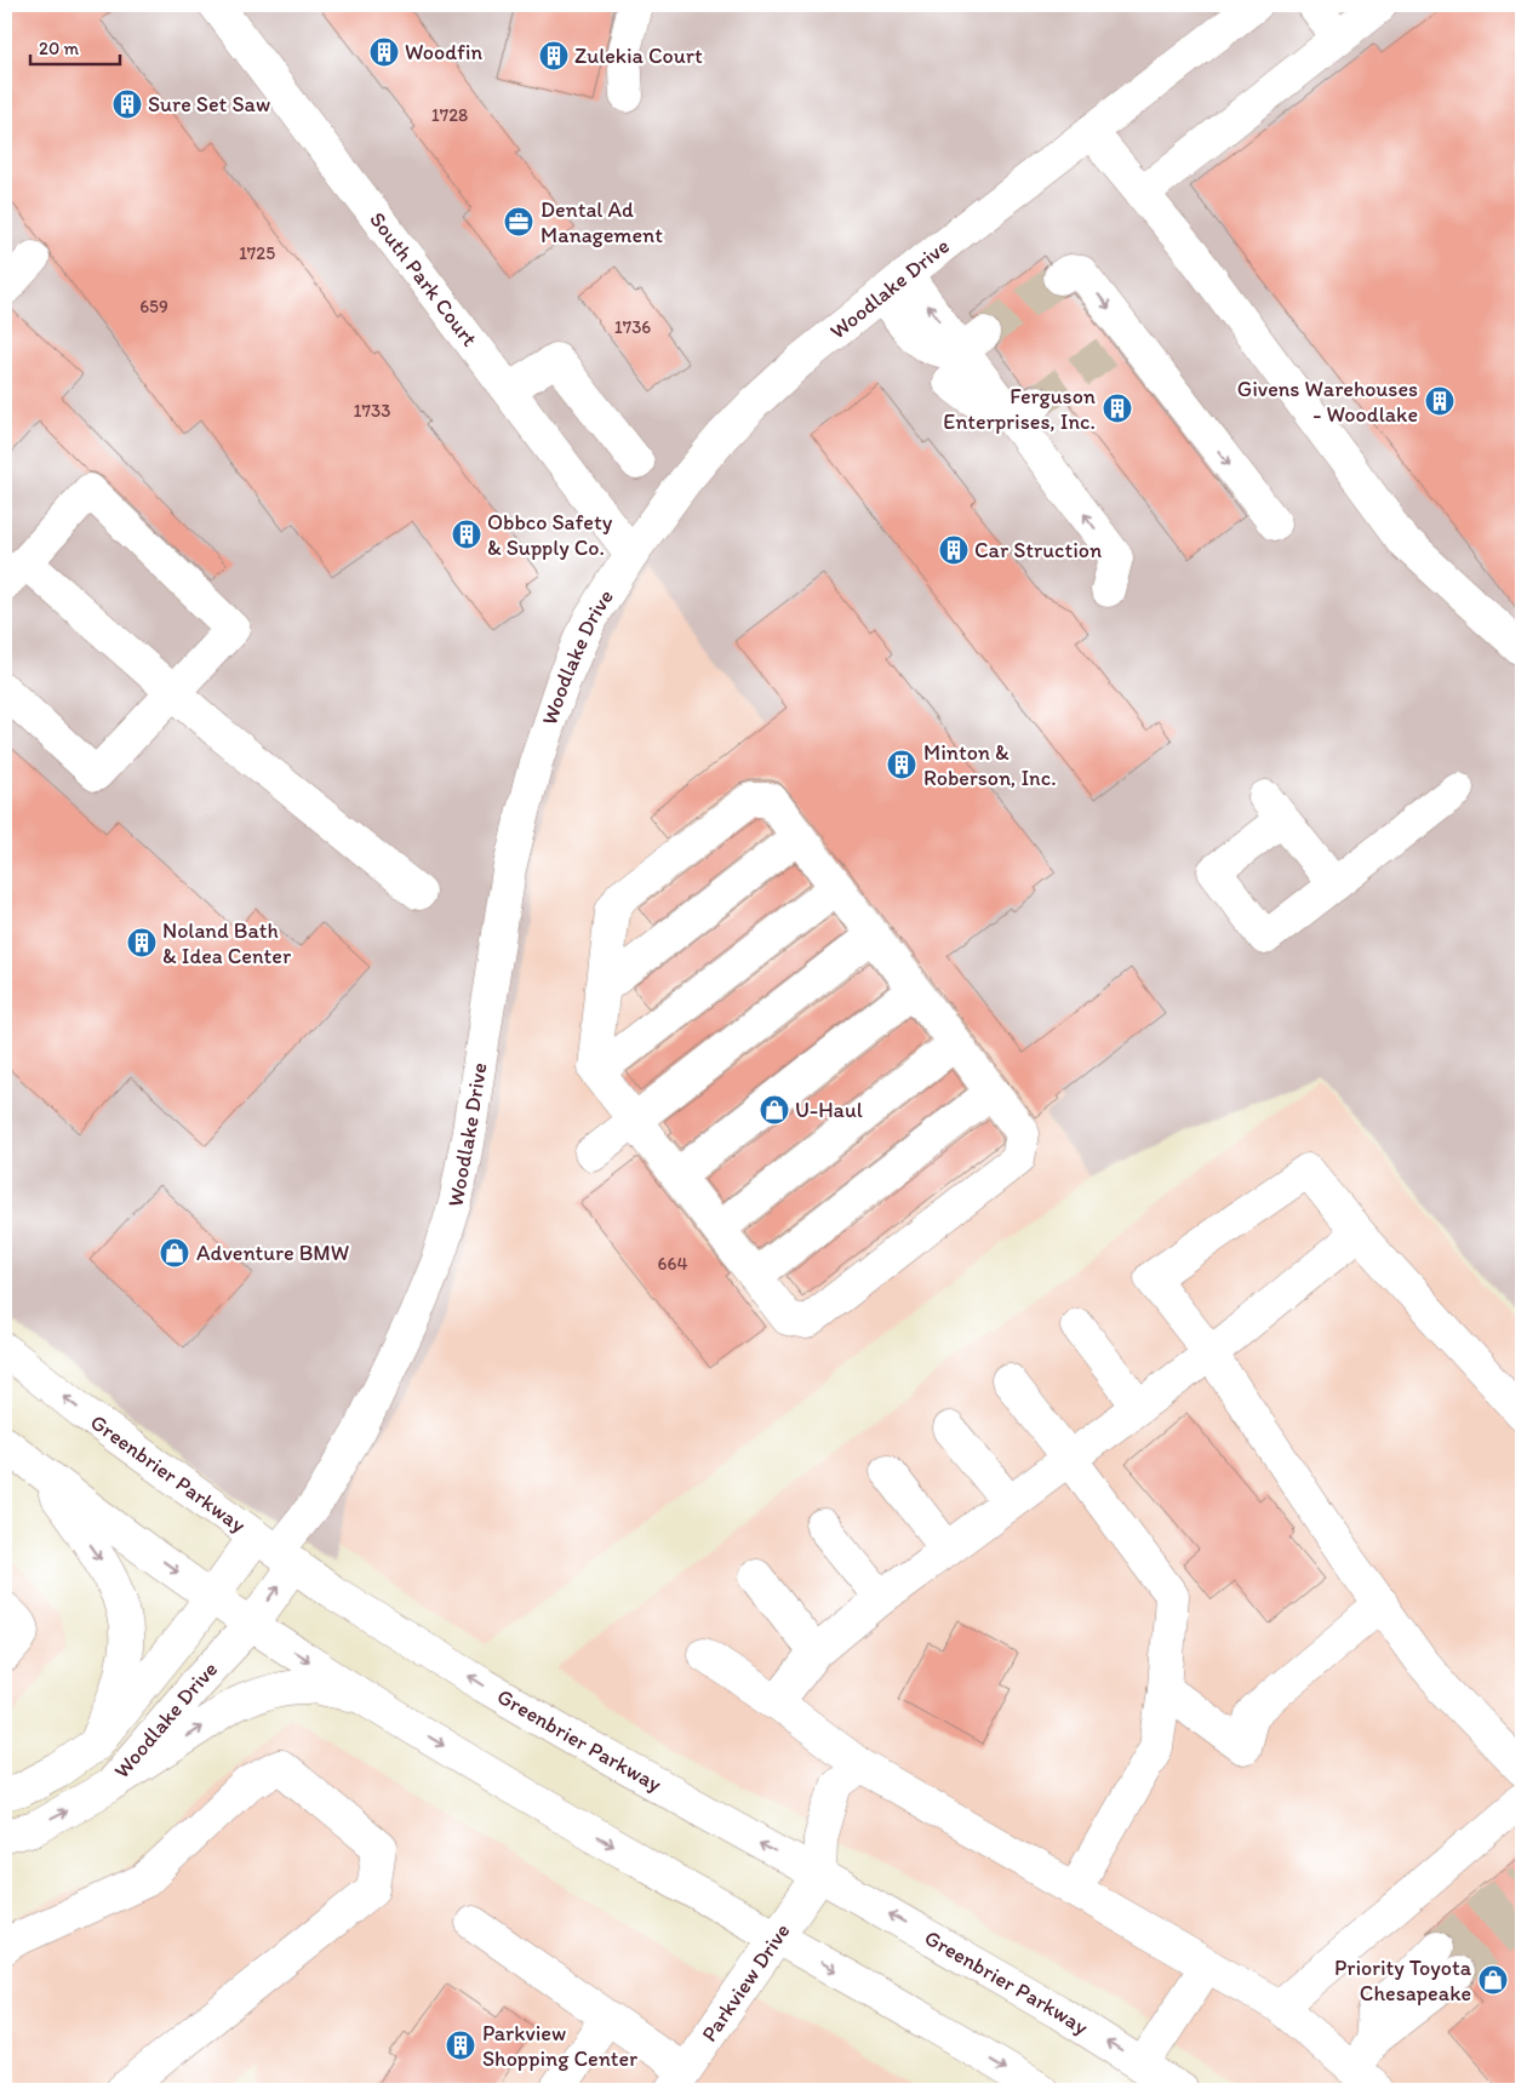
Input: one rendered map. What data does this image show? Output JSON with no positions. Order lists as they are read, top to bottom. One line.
{"streets":{"street":["South Park Court","Woodlake Drive","Greenbrier Parkway","Parkview Drive"]},"crossings":[["South Park Court","Woodlake Drive"],["Woodlake Drive","Greenbrier Parkway"],["Greenbrier Parkway","Parkview Drive"]],"places":{"building":["Woodfin","Zulekia Court","Sure Set Saw","Givens Warehouses - Woodlake","Ferguson Enterprises, Inc.","Obbco Safety & Supply Co.","Car Struction","Minton & Roberson, Inc.","Noland Bath & Idea Center","Parkview Shopping Center"],"office":["Dental Ad Management"],"shop":["U-Haul","Adventure BMW","Priority Toyota Chesapeake"]},"house_numbers":["1728","1725","659","1736","1733","664"],"scale_bar":"20 m"}
